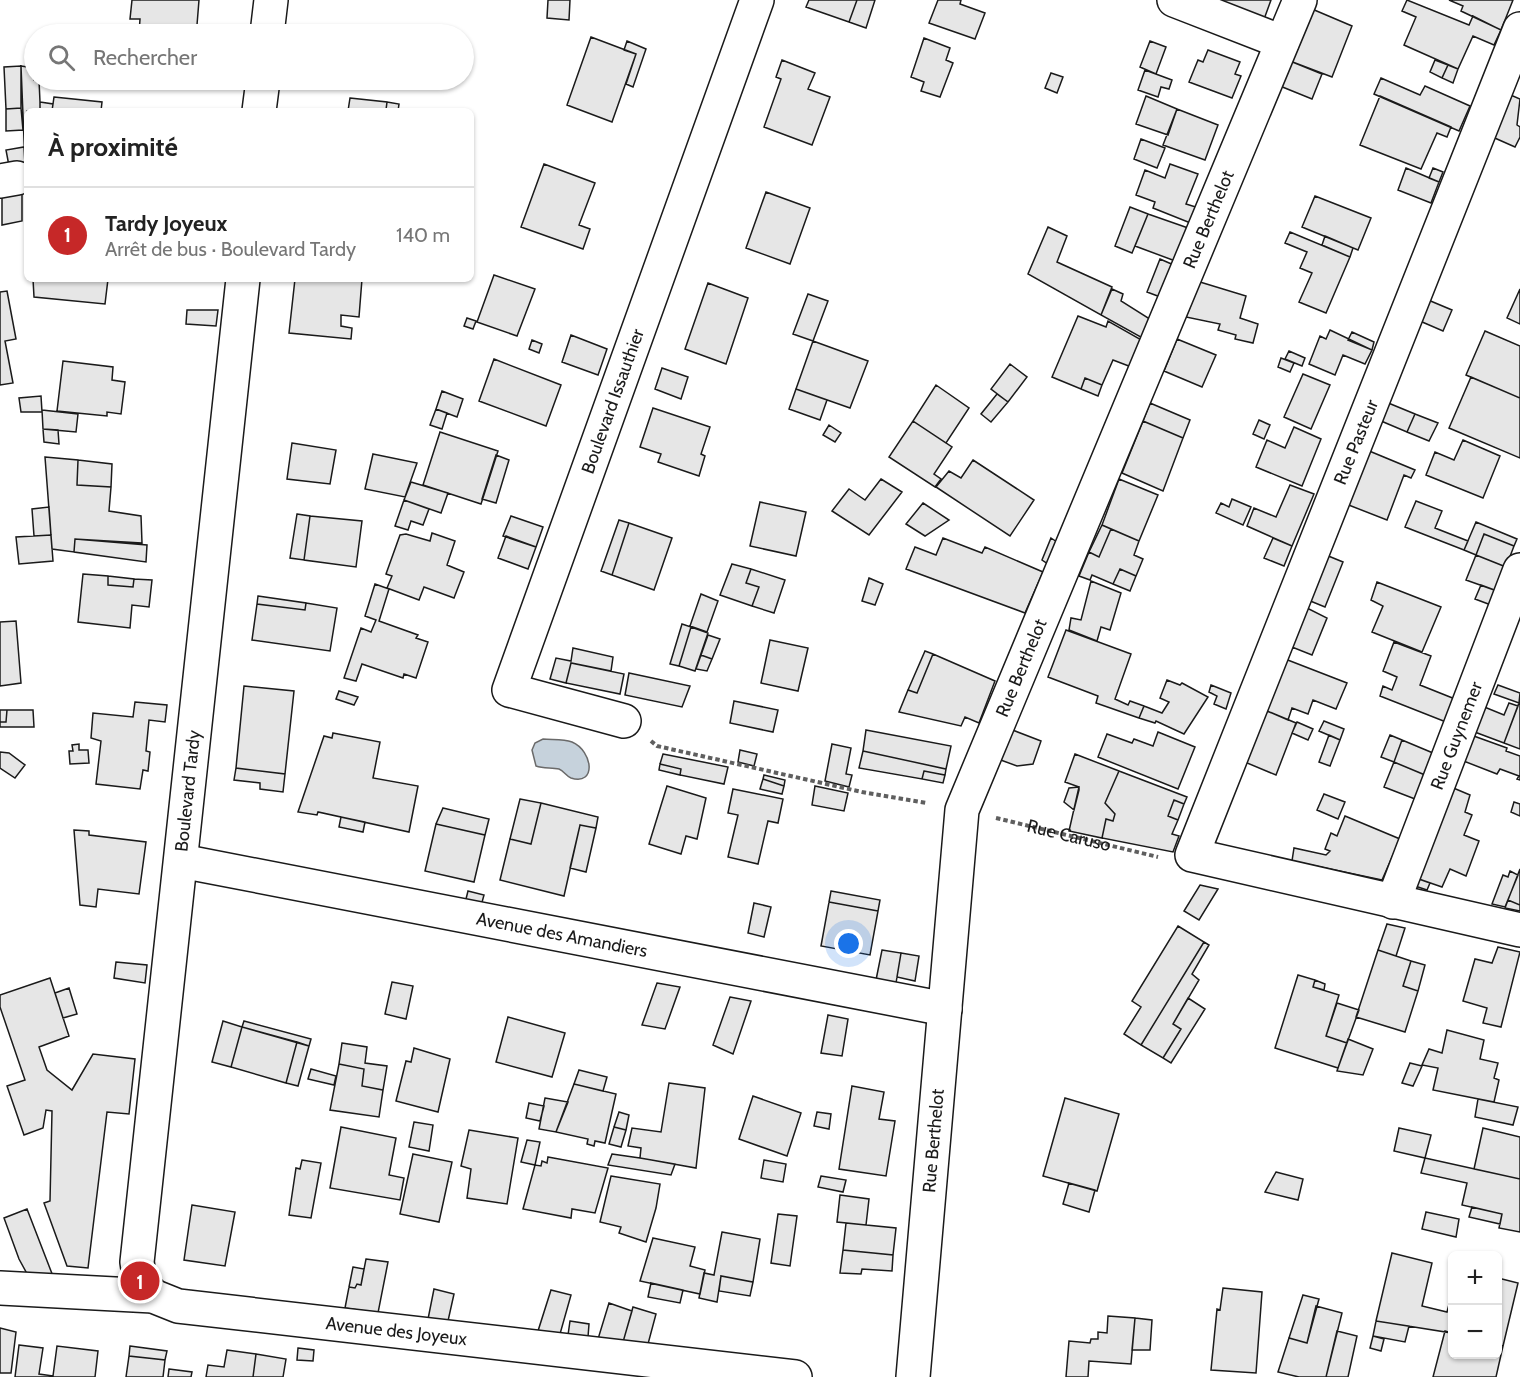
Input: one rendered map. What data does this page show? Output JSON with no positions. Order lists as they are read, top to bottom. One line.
{"streets":{"street":["Rue Berthelot","Boulevard Issauthier","Rue Pasteur","Rue Guynemer","Boulevard Tardy","Avenue des Amandiers","Avenue des Joyeux"],"path":["Rue Caruso"]},"crossings":[["Rue Berthelot","Rue Caruso"],["Rue Berthelot","Avenue des Amandiers"],["Boulevard Issauthier","Rue Caruso"],["Rue Pasteur","Rue Caruso"],["Boulevard Tardy","Avenue des Amandiers"],["Boulevard Tardy","Avenue des Joyeux"]],"page":{"search":"Rechercher","heading":"À proximité","list":[{"mark":"1","name":"Tardy Joyeux","note":"Arrêt de bus · Boulevard Tardy","value":"140 m"}],"map_buttons":["+","−"],"pins":"1"}}
